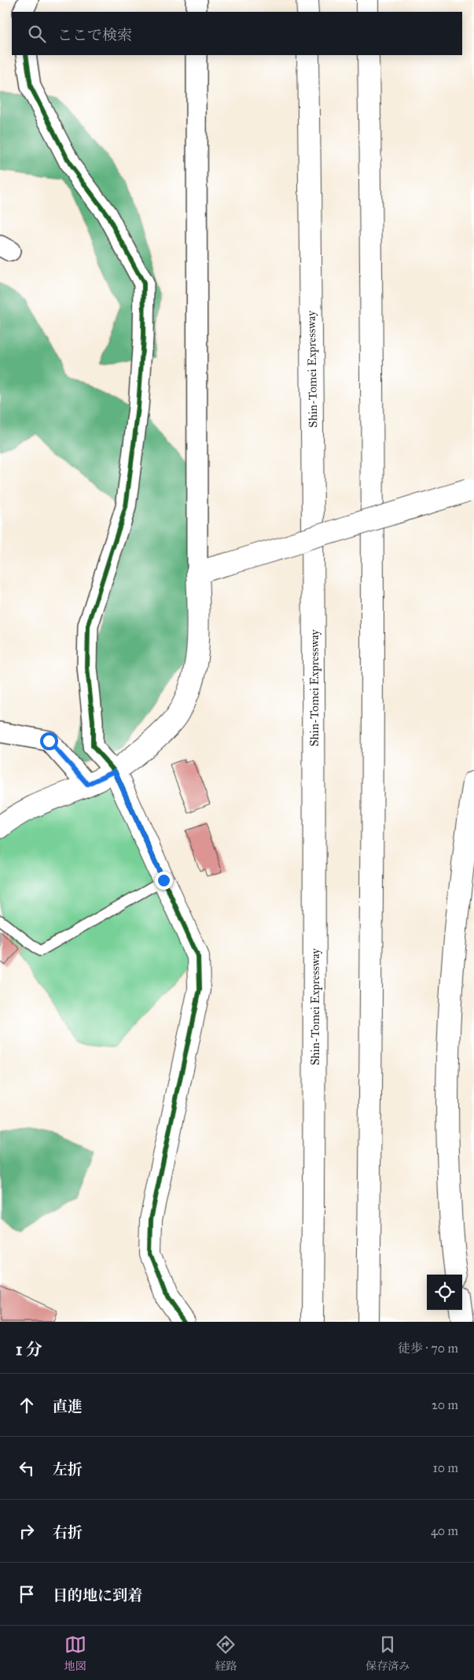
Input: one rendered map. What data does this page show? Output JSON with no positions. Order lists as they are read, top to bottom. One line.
{"streets":{"main road":["Shin-Tomei Expressway"]},"page":{"search":"ここで検索","heading":["1 分","徒歩 · 70 m"],"list":[["直進","20 m"],["左折","10 m"],["右折","40 m"],"目的地に到着"],"nav":["地図","経路","保存済み"]}}
